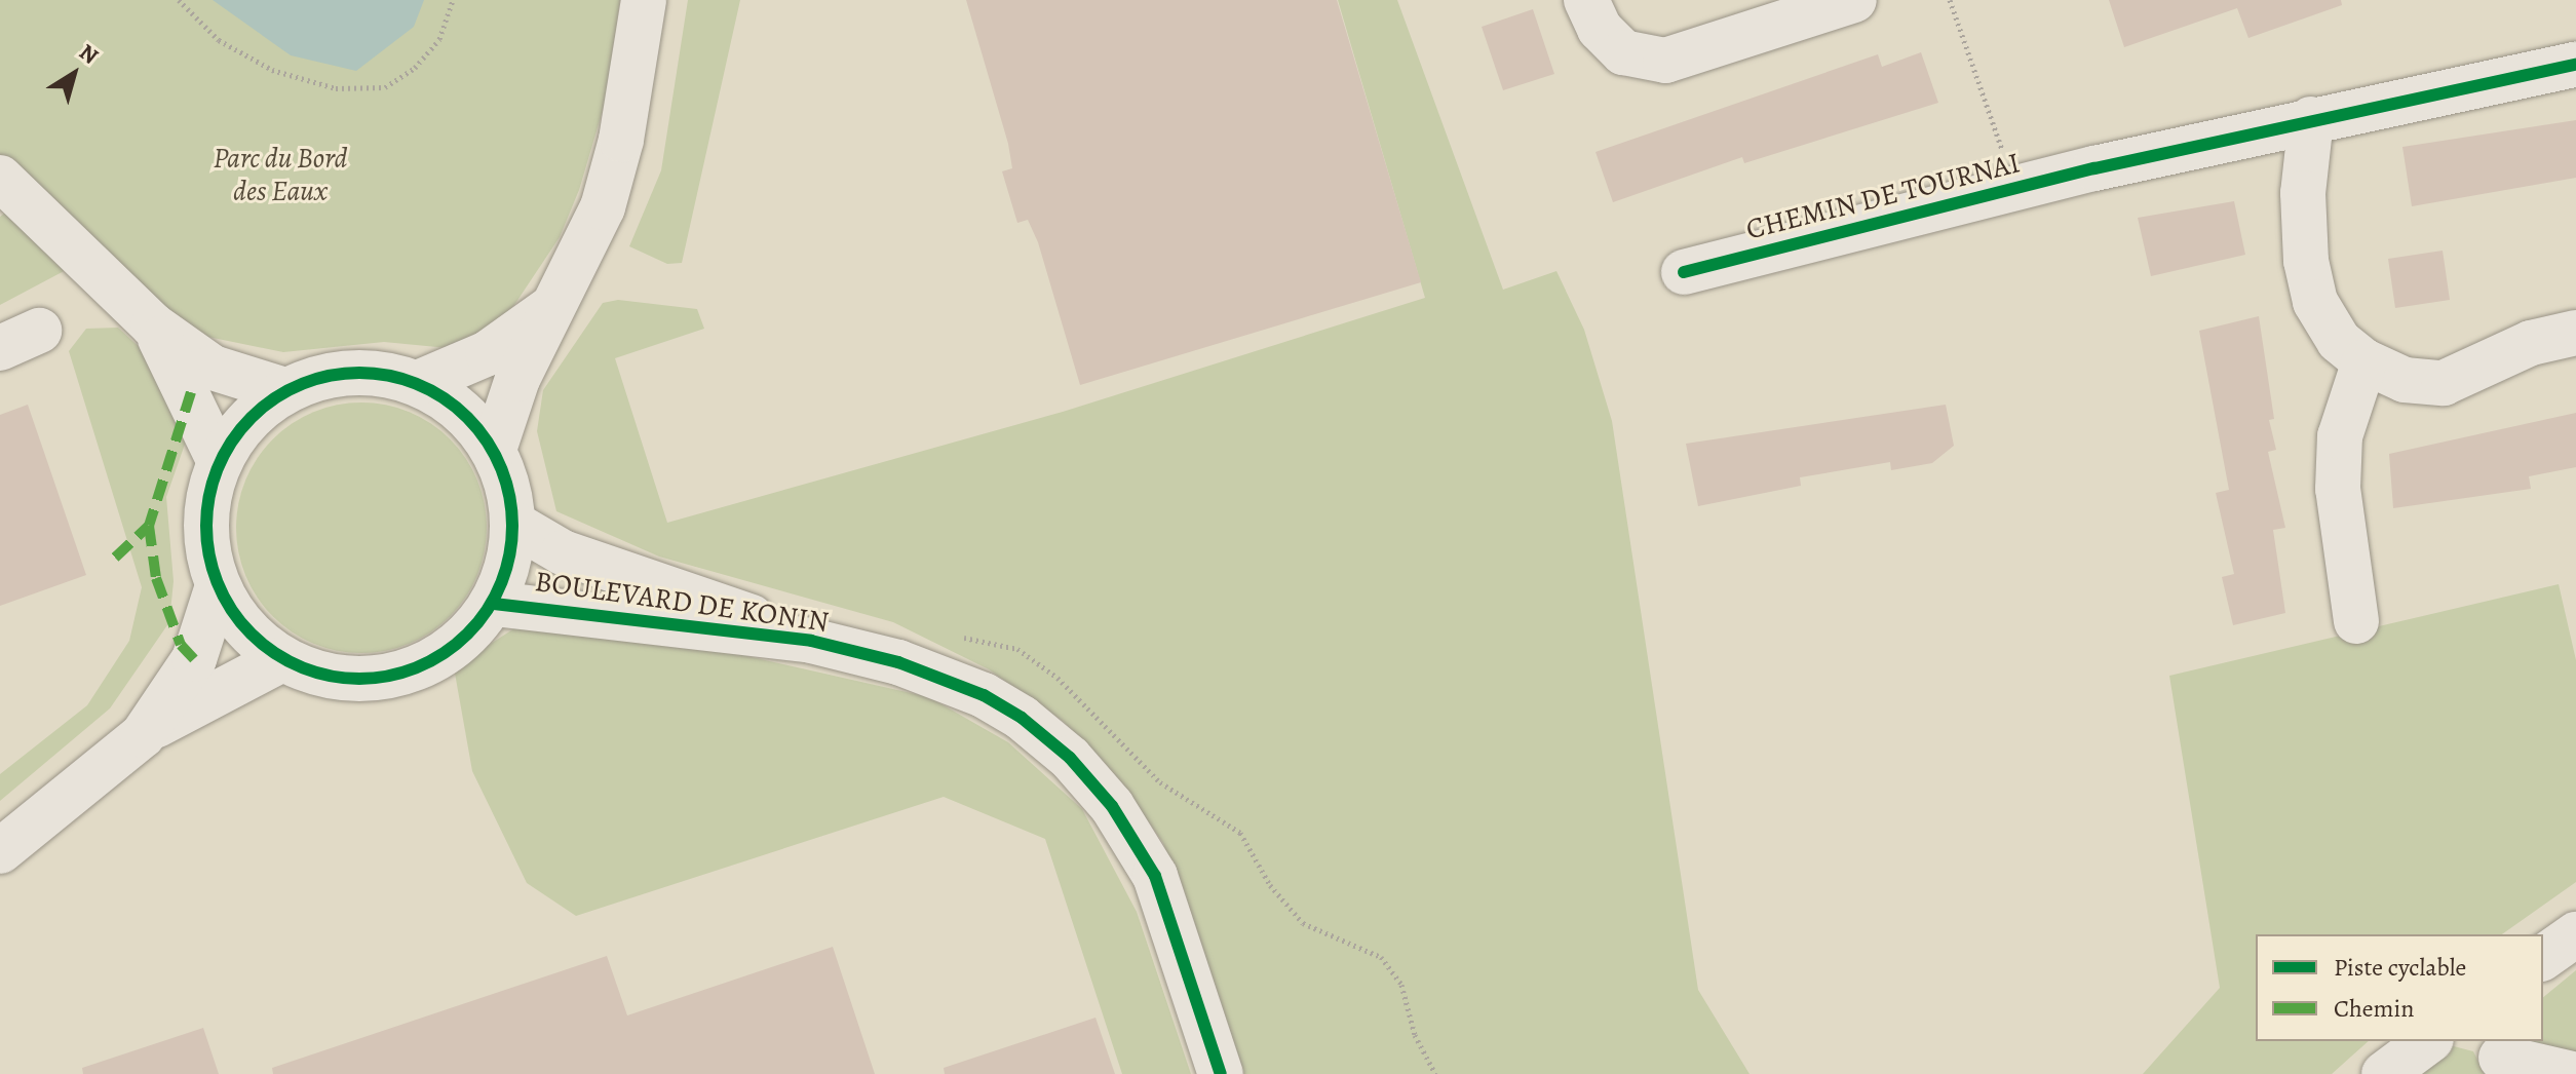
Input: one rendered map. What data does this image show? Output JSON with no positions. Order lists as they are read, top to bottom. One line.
{"streets":{"street":["CHEMIN DE TOURNAI","BOULEVARD DE KONIN"]},"parks":["Parc du Bord des Eaux"],"legend":["Piste cyclable","Chemin"],"north":"top right"}
